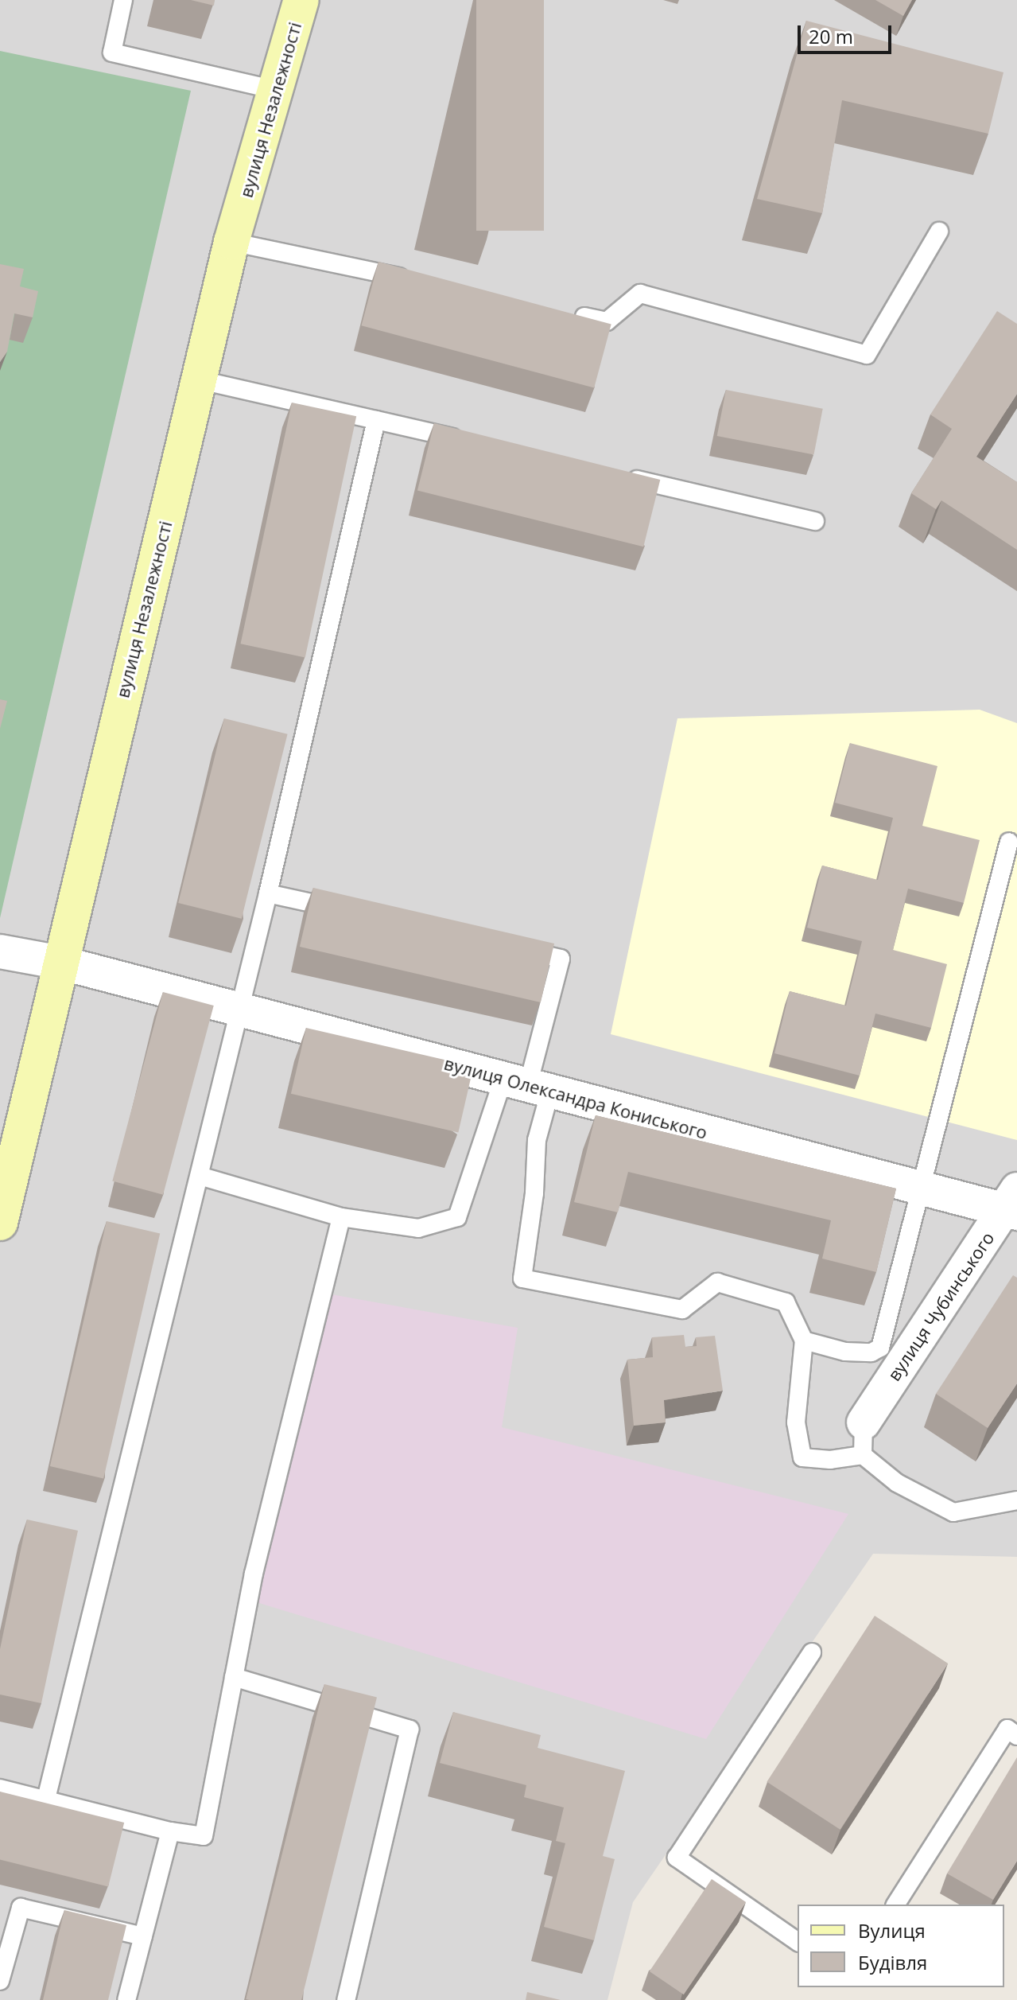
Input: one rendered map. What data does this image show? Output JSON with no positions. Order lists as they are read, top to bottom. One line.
{"streets":{"main road":["вулиця Незалежності"],"street":["вулиця Олександра Кониського","вулиця Чубинського"]},"crossings":[["вулиця Незалежності","вулиця Олександра Кониського"],["вулиця Олександра Кониського","вулиця Чубинського"]],"legend":["Вулиця","Будівля"],"scale_bar":"20 m"}
